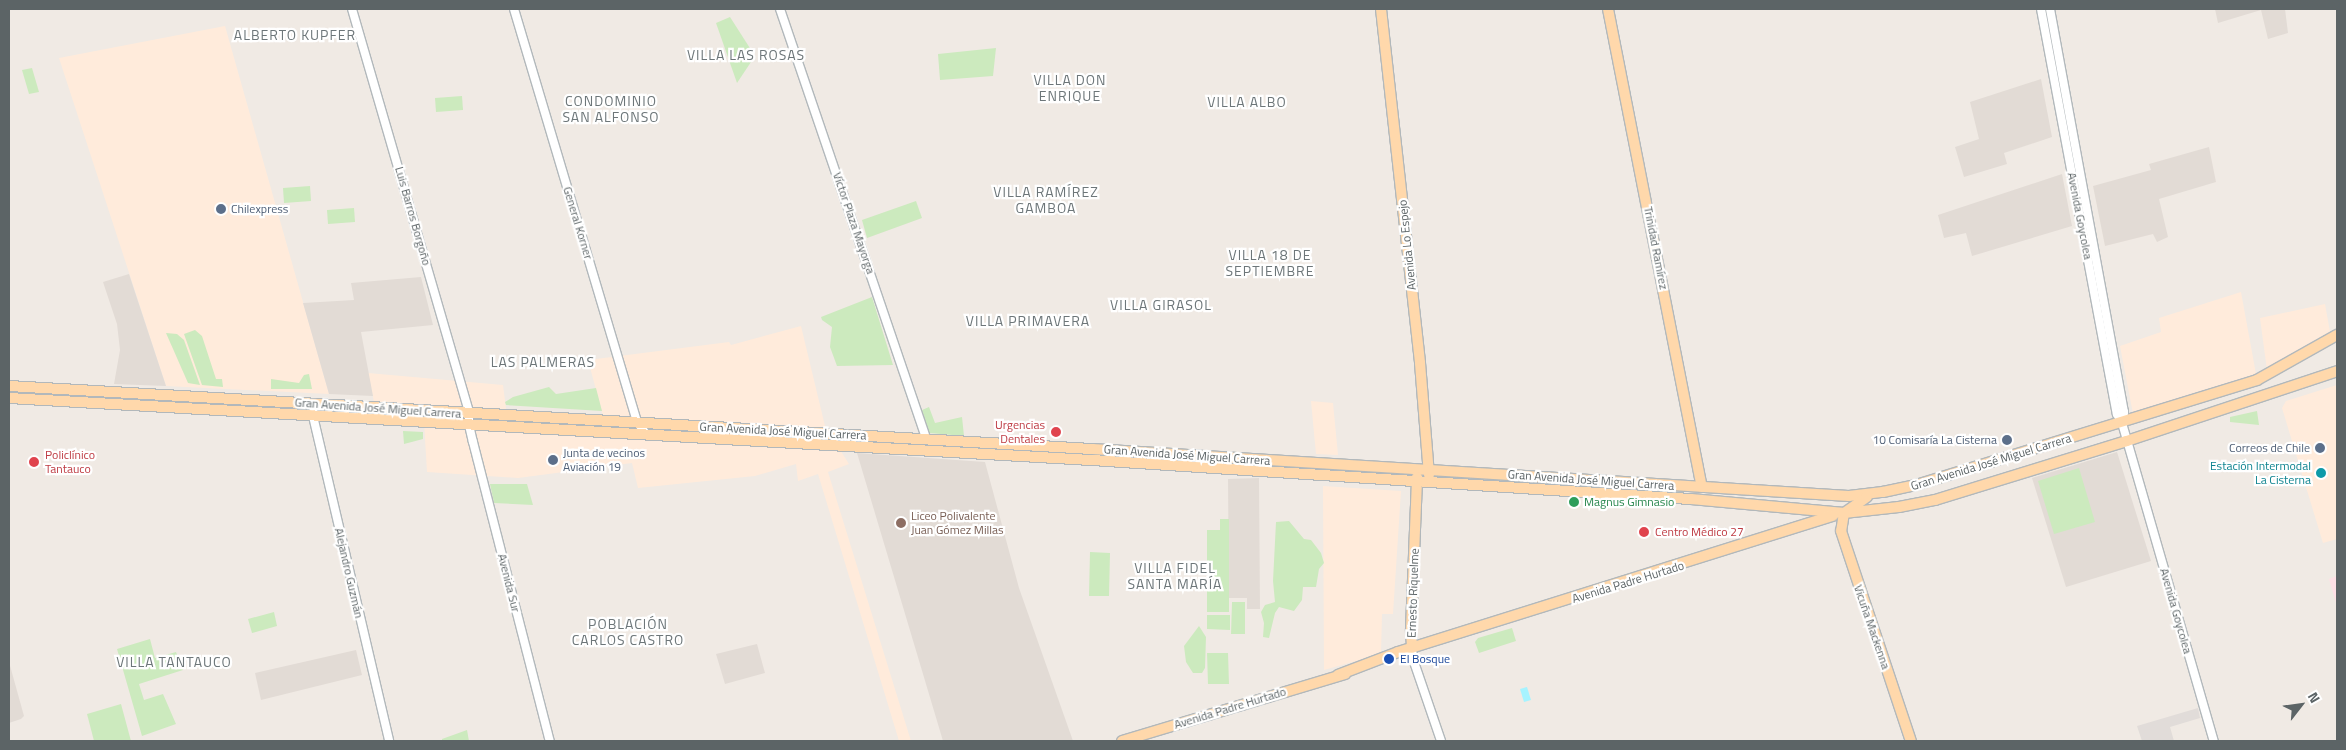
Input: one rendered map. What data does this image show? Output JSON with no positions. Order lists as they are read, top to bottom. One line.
{"streets":{"main road":["Avenida Lo Espejo","Trinidad Ramírez","Gran Avenida José Miguel Carrera","Avenida Padre Hurtado","Ernesto Riquelme","Vicuña Mackenna"],"street":["Luis Barros Borgoño","Avenida Goycolea","General Korner","Víctor Plaza Mayorga","Alejandro Guzmán","Avenida Sur"]},"crossings":[["Luis Barros Borgoño","Gran Avenida José Miguel Carrera"],["Luis Barros Borgoño","Avenida Sur"],["Avenida Goycolea","Gran Avenida José Miguel Carrera"],["General Korner","Gran Avenida José Miguel Carrera"],["Víctor Plaza Mayorga","Gran Avenida José Miguel Carrera"],["Avenida Lo Espejo","Gran Avenida José Miguel Carrera"],["Trinidad Ramírez","Gran Avenida José Miguel Carrera"],["Gran Avenida José Miguel Carrera","Alejandro Guzmán"],["Gran Avenida José Miguel Carrera","Avenida Padre Hurtado"],["Gran Avenida José Miguel Carrera","Avenida Sur"],["Gran Avenida José Miguel Carrera","Ernesto Riquelme"],["Gran Avenida José Miguel Carrera","Vicuña Mackenna"],["Avenida Padre Hurtado","Ernesto Riquelme"],["Avenida Padre Hurtado","Vicuña Mackenna"]],"districts":["ALBERTO KUPFER","VILLA LAS ROSAS","VILLA DON ENRIQUE","CONDOMINIO SAN ALFONSO","VILLA ALBO","VILLA RAMÍREZ GAMBOA","VILLA 18 DE SEPTIEMBRE","VILLA GIRASOL","VILLA PRIMAVERA","LAS PALMERAS","VILLA FIDEL SANTA MARÍA","POBLACIÓN CARLOS CASTRO","VILLA TANTAUCO"],"places":["Chilexpress","Urgencias Dentales","10 Comisaría La Cisterna","Correos de Chile","Junta de vecinos Aviación 19","Policlínico Tantauco","Estación Intermodal La Cisterna","Magnus Gimnasio","Liceo Polivalente Juan Gómez Millas","Centro Médico 27","El Bosque"],"north":"top right"}
